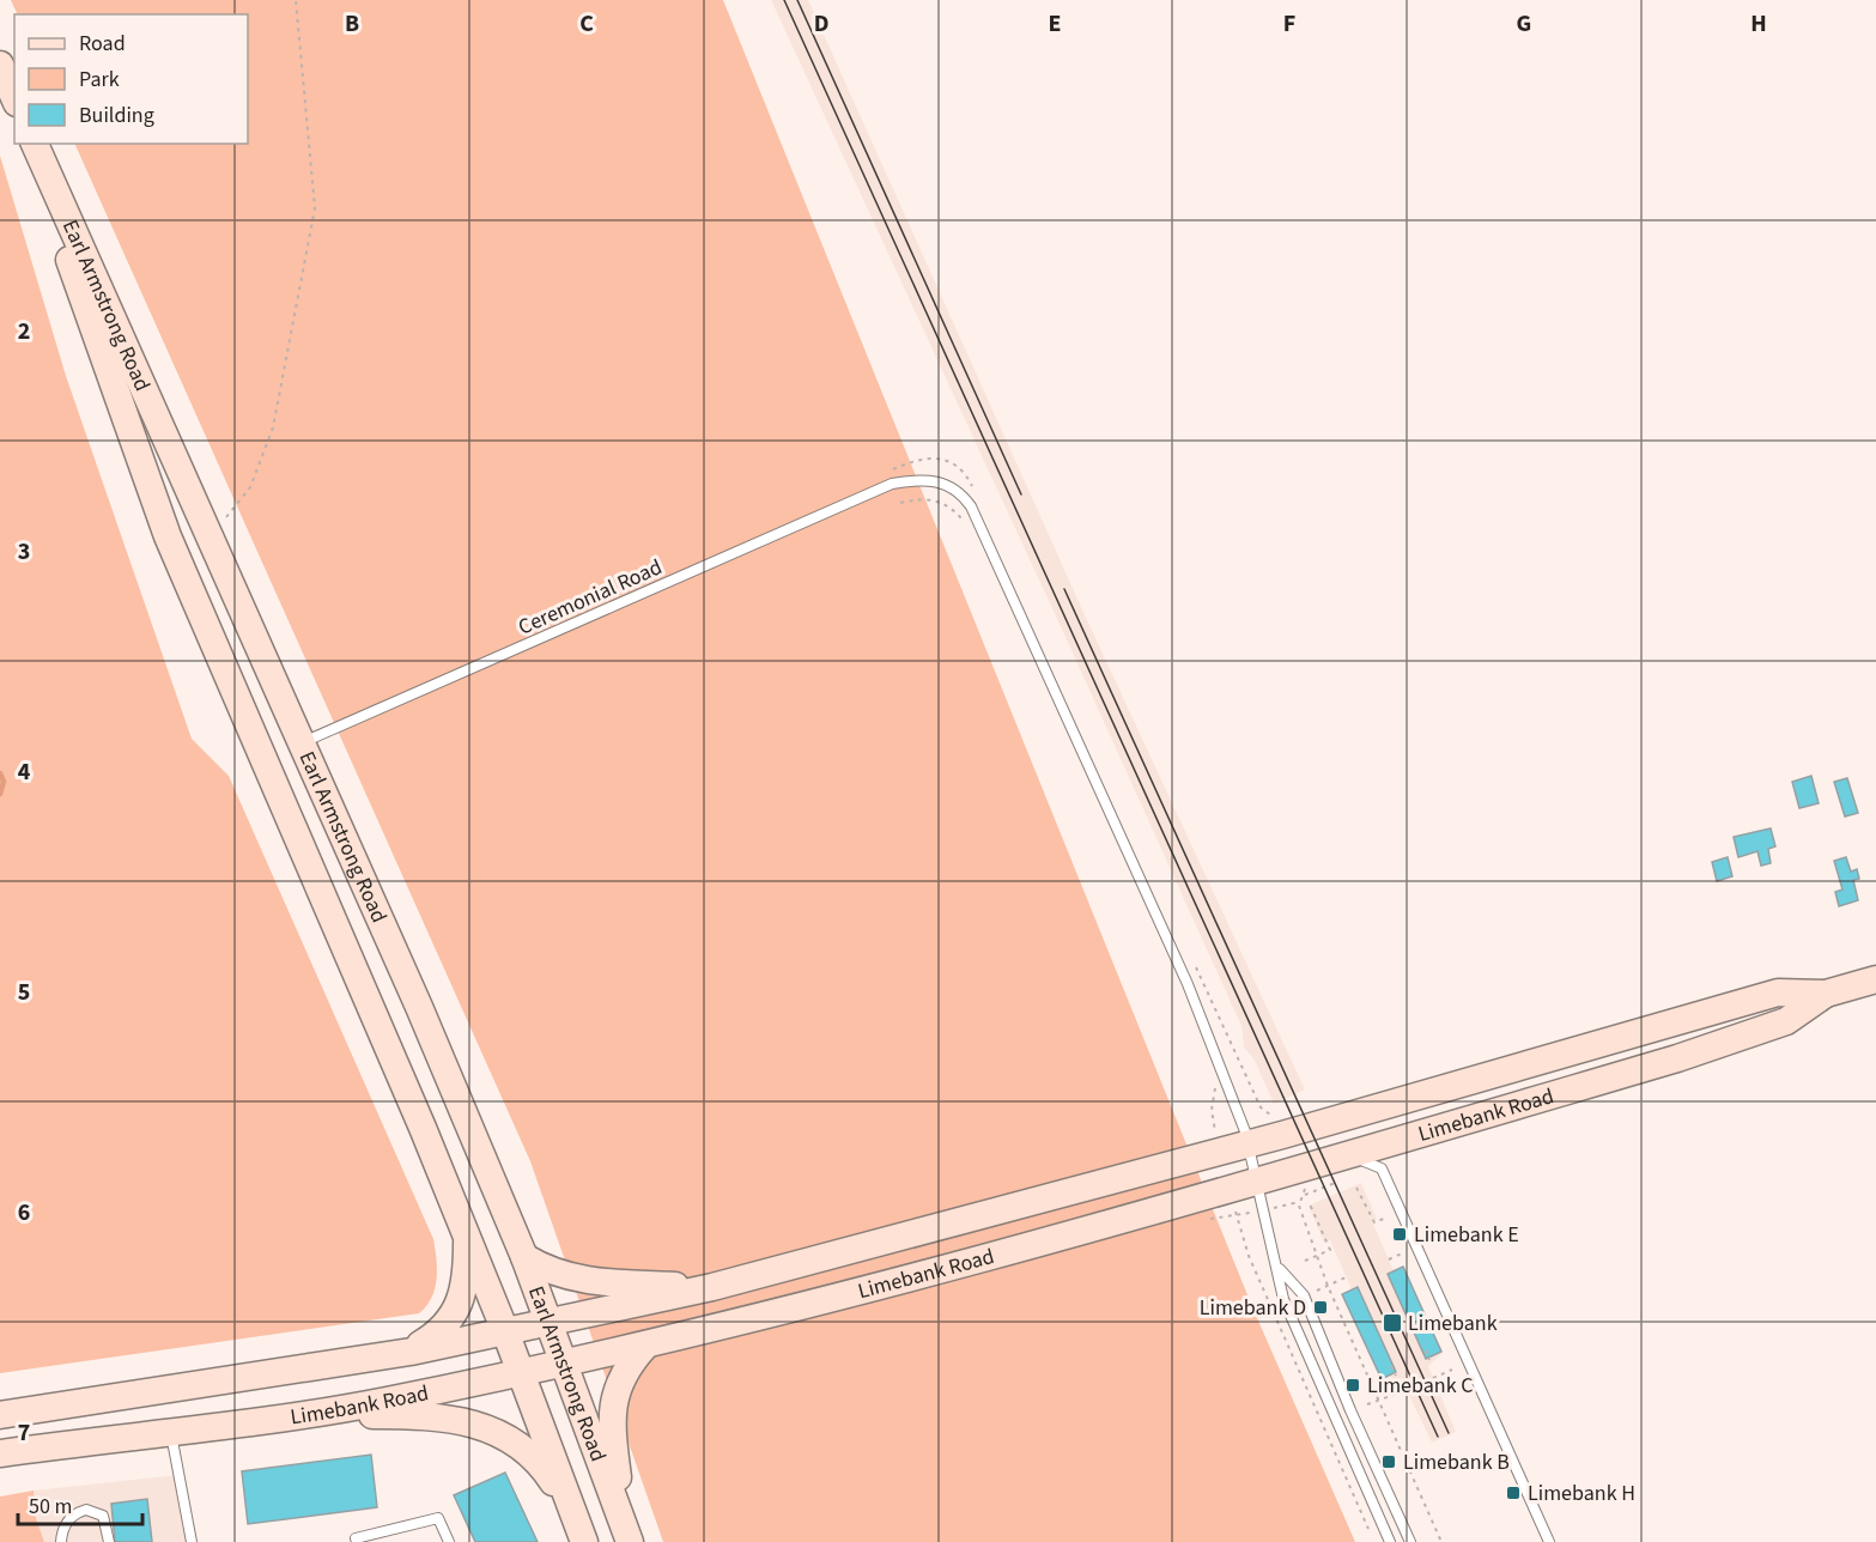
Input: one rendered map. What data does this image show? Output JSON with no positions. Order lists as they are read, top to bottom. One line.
{"streets":{"main road":["Earl Armstrong Road","Limebank Road"],"lane":["Ceremonial Road"]},"crossings":[["Earl Armstrong Road","Ceremonial Road"],["Earl Armstrong Road","Limebank Road"],["Ceremonial Road","Limebank Road"]],"places":{"transit":["Limebank E","Limebank D","Limebank","Limebank C","Limebank B","Limebank H"]},"legend":["Road","Park","Building"],"scale_bar":"50 m","grid":{"columns":["B","C","D","E","F","G","H"],"rows":["2","3","4","5","6","7"]}}
